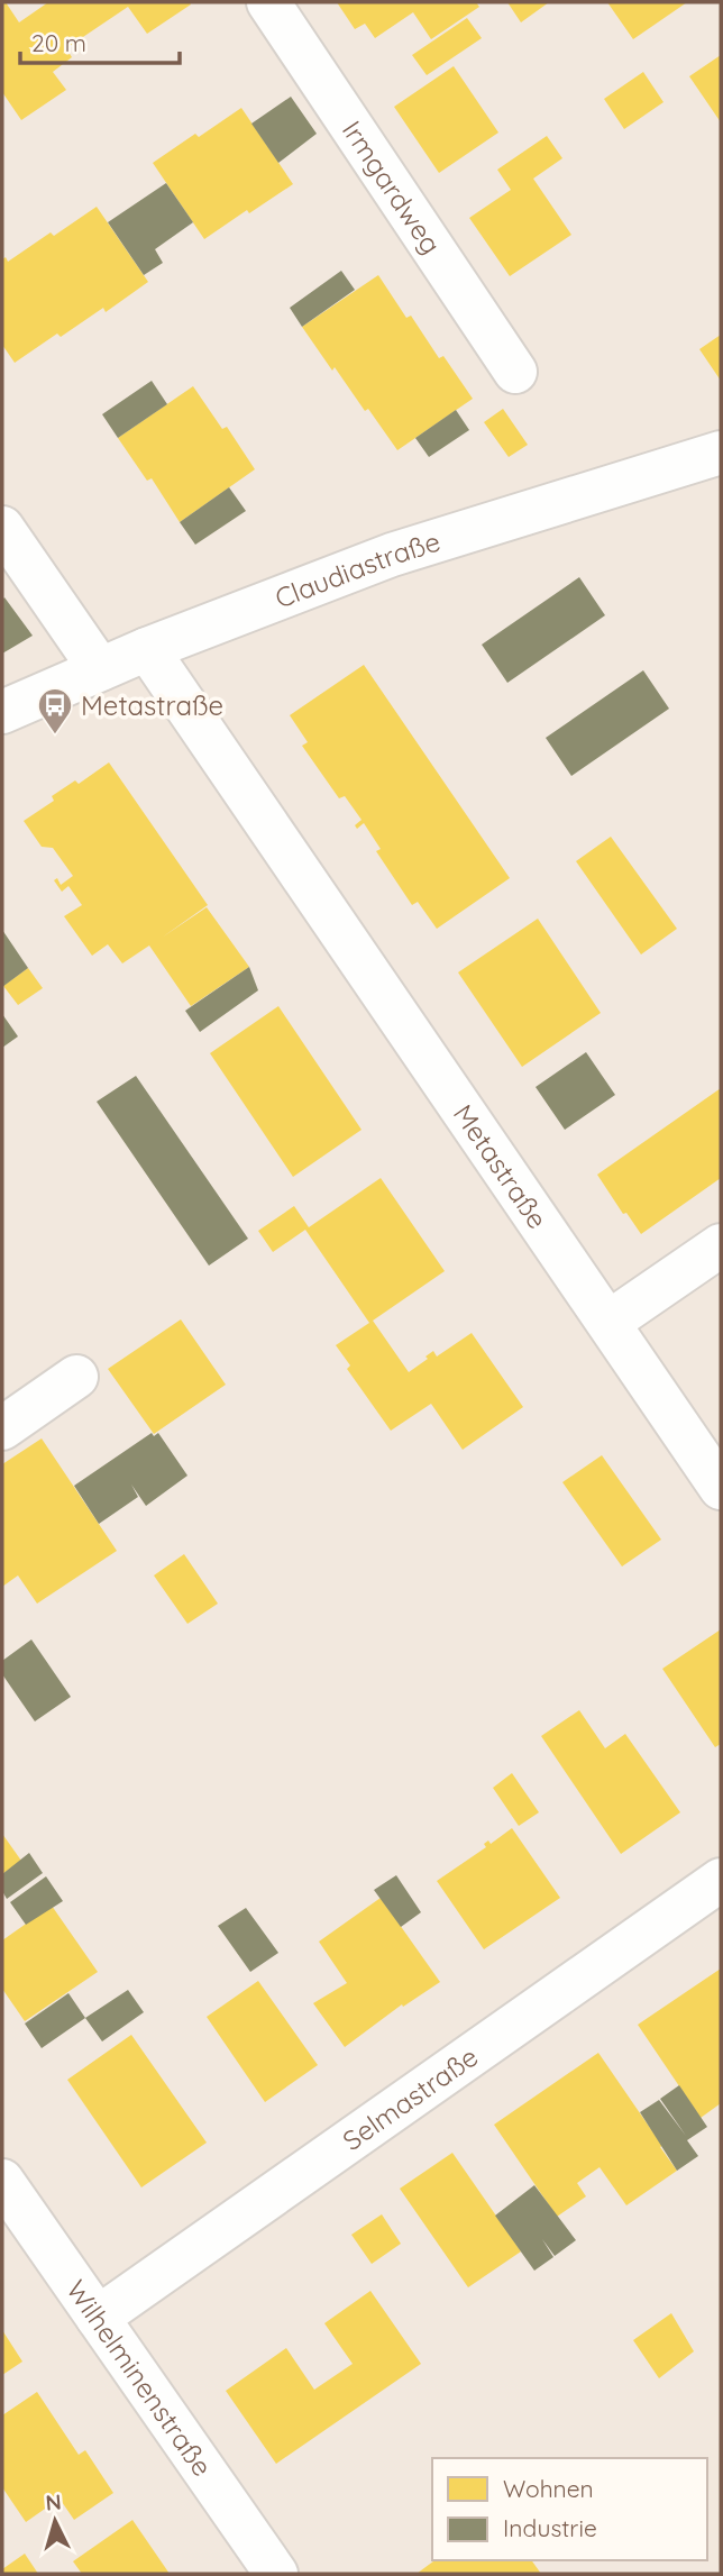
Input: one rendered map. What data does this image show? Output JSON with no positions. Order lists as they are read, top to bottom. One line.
{"streets":{"street":["Irmgardweg","Claudiastraße","Metastraße","Selmastraße","Wilhelminenstraße"]},"crossings":[["Claudiastraße","Metastraße"],["Selmastraße","Wilhelminenstraße"]],"places":{"bus stop":["Metastraße"]},"legend":["Wohnen","Industrie"],"scale_bar":"20 m","north":"top"}
